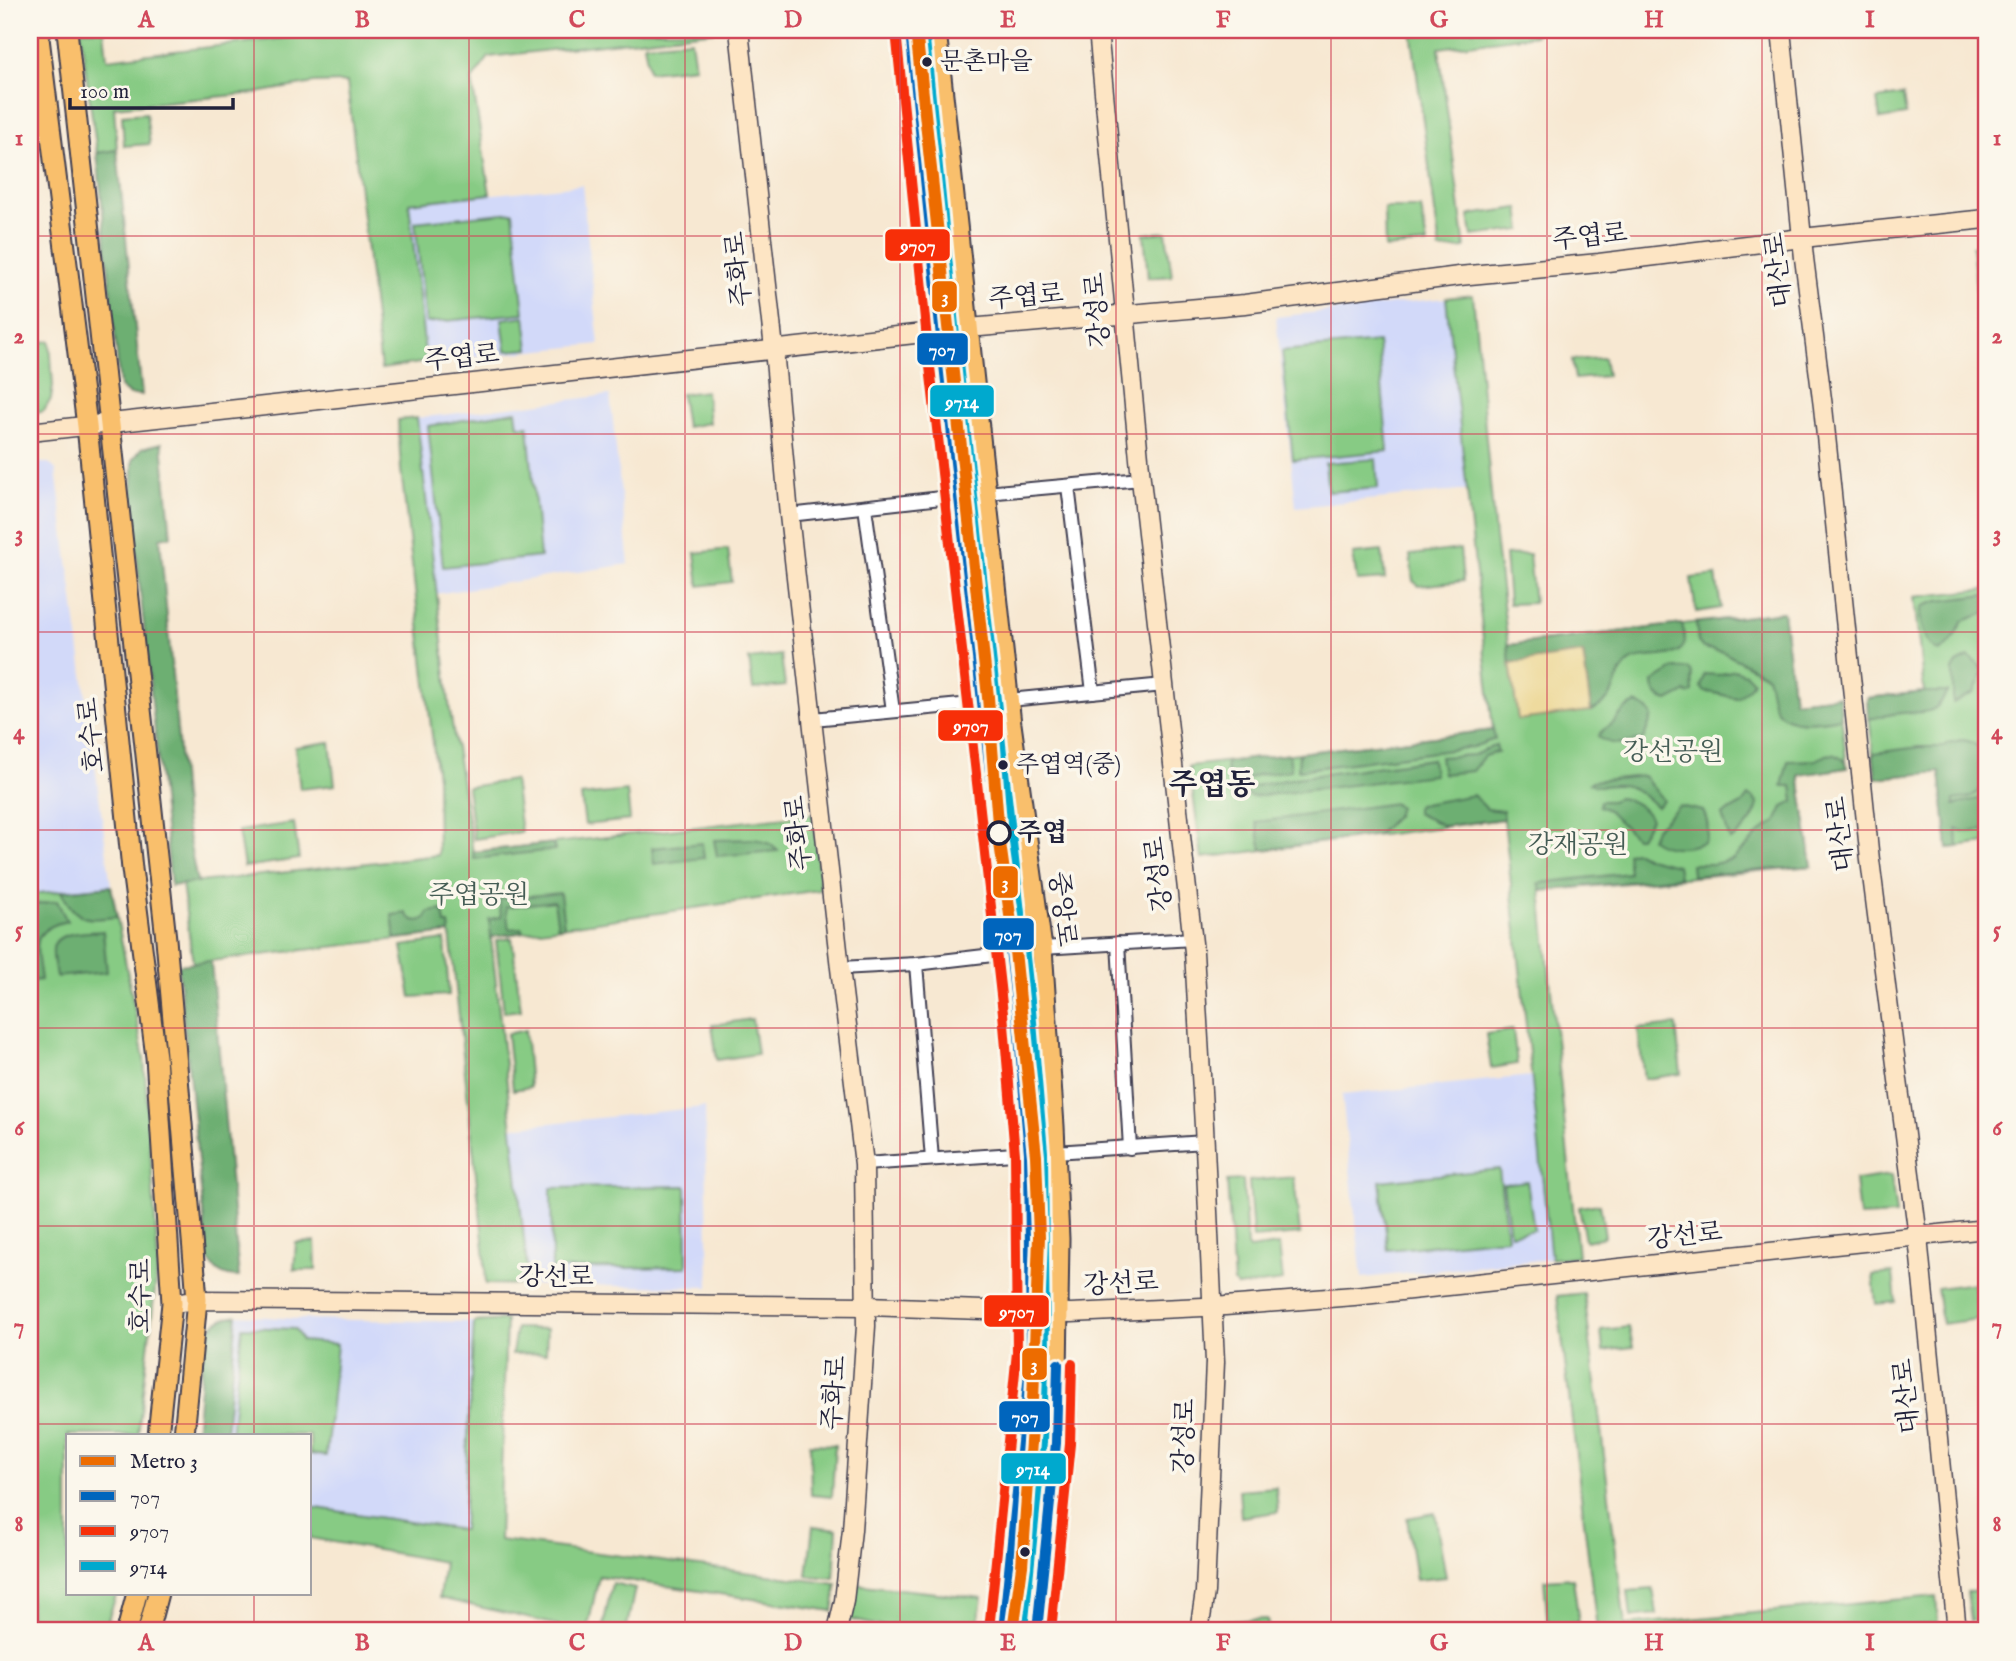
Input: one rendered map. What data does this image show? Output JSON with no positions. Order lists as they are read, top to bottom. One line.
{"streets":{"main road":["호수로","중앙로"],"street":["주엽로","주화로","대산로","강성로","강선로"]},"crossings":[["주엽로","주화로"],["주엽로","대산로"],["주엽로","강성로"],["주엽로","호수로"],["주엽로","중앙로"],["주화로","강선로"],["대산로","강선로"],["강성로","강선로"],["호수로","강선로"],["중앙로","강선로"]],"districts":["주엽동"],"parks":["강선공원","강재공원","주엽공원"],"places":["문촌마을","주엽역(중)","주엽"],"lines":["metro line 3","transit line 707","transit line 9714","transit line 9707"],"legend":["Metro 3","707","9707","9714"],"scale_bar":"100 m","grid":{"columns":["A","B","C","D","E","F","G","H","I"],"rows":["1","2","3","4","5","6","7","8"]}}
